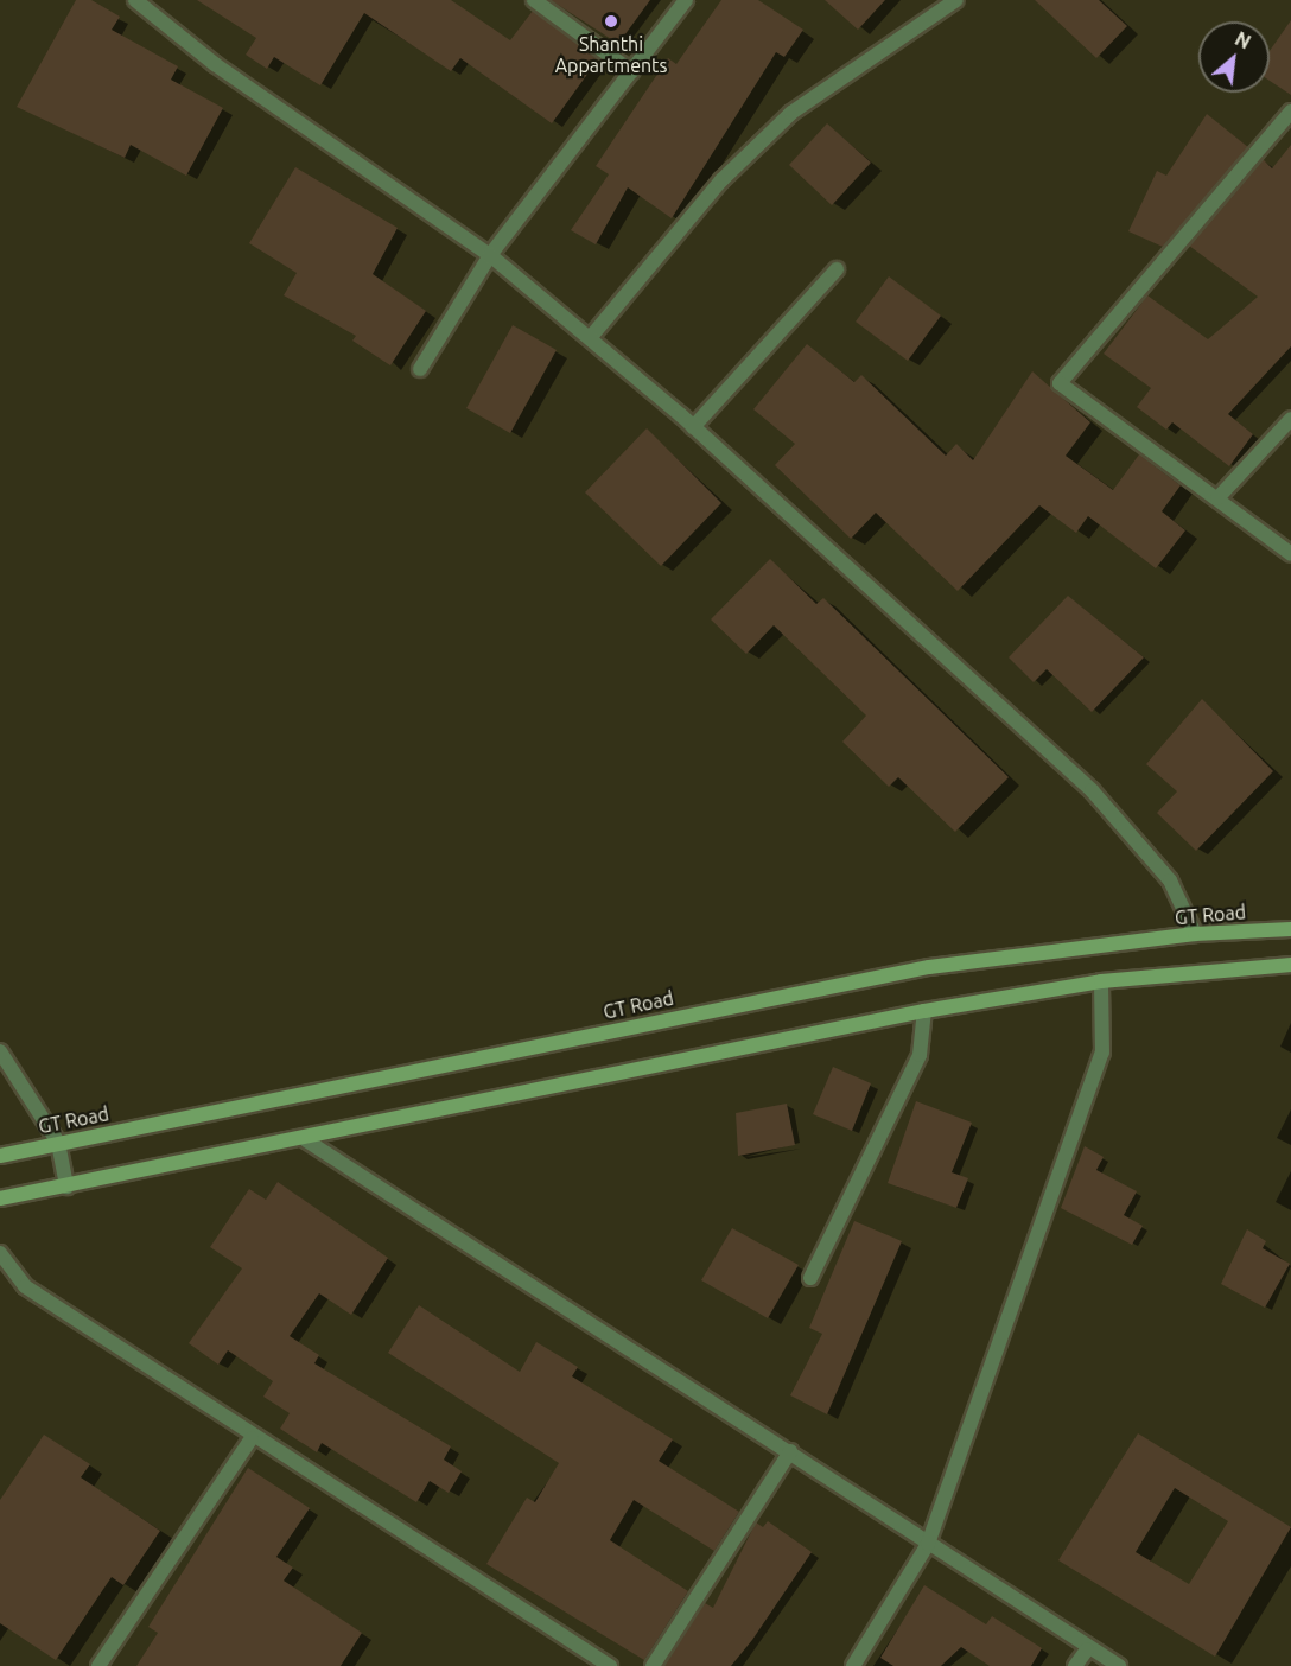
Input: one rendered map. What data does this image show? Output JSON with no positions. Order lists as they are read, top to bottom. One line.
{"streets":{"main road":["GT Road"]},"places":["Shanthi Appartments"],"north":"top right"}
